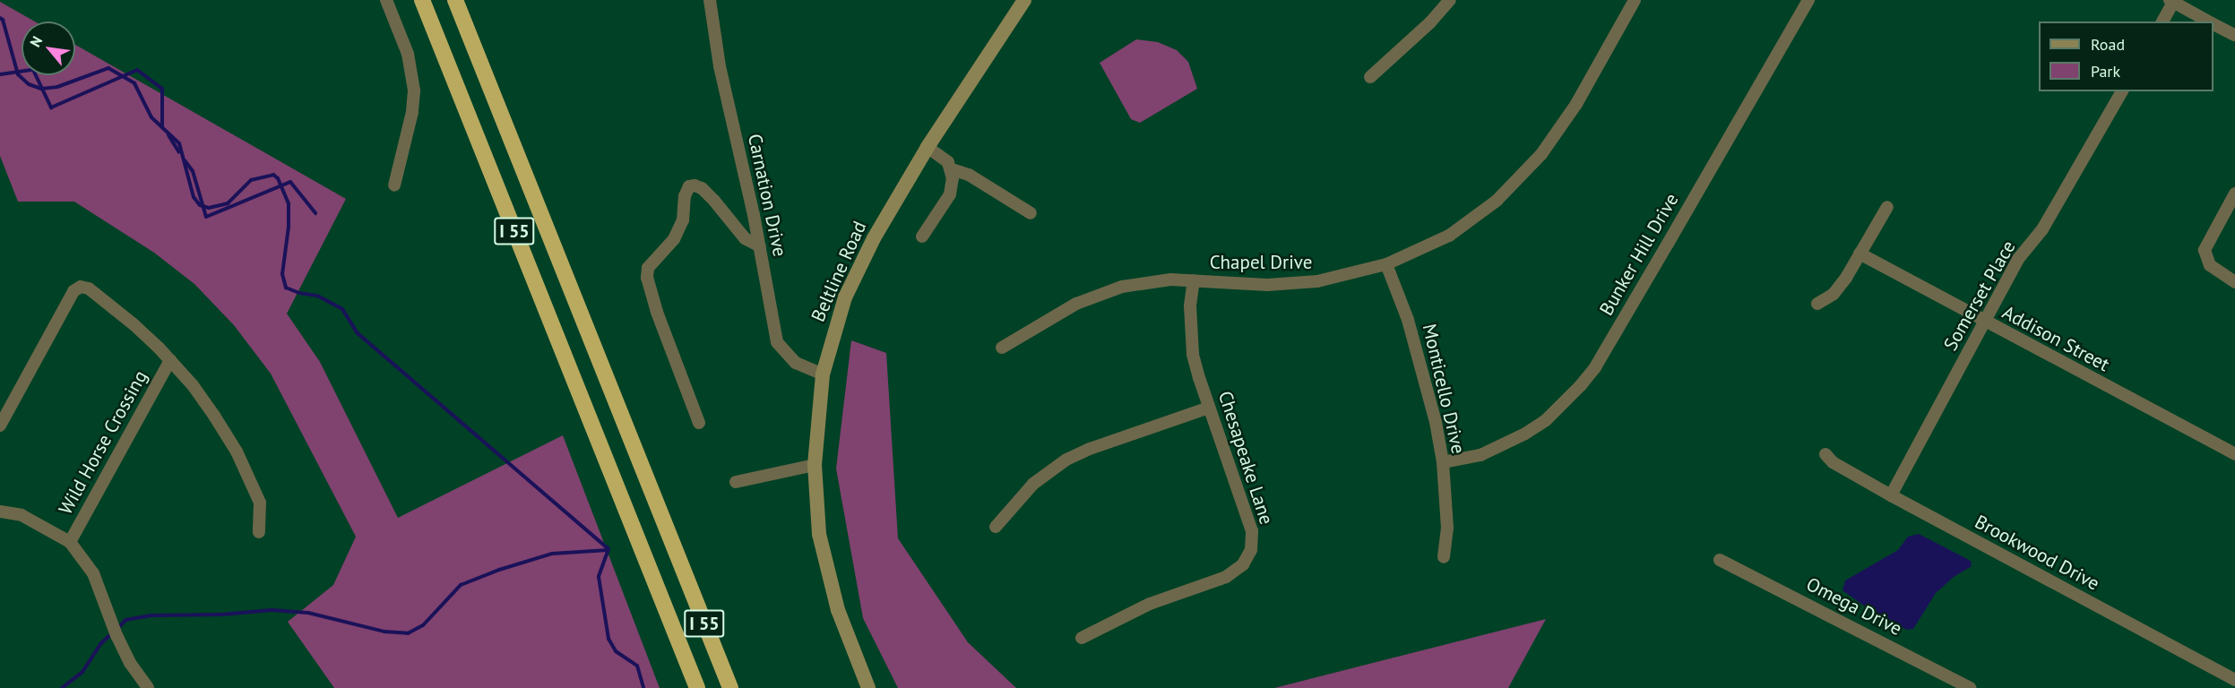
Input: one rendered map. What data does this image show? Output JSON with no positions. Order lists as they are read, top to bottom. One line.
{"streets":{"highway":["I 55"],"main road":["Beltline Road"],"street":["Carnation Drive","Bunker Hill Drive","Chapel Drive","Somerset Place","Addison Street","Monticello Drive","Wild Horse Crossing","Chesapeake Lane","Brookwood Drive","Omega Drive"]},"crossings":[["Carnation Drive","Beltline Road"],["Bunker Hill Drive","Monticello Drive"],["Chapel Drive","Monticello Drive"],["Chapel Drive","Chesapeake Lane"],["Somerset Place","Addison Street"],["Somerset Place","Brookwood Drive"]],"legend":["Road","Park"],"north":"top left"}
